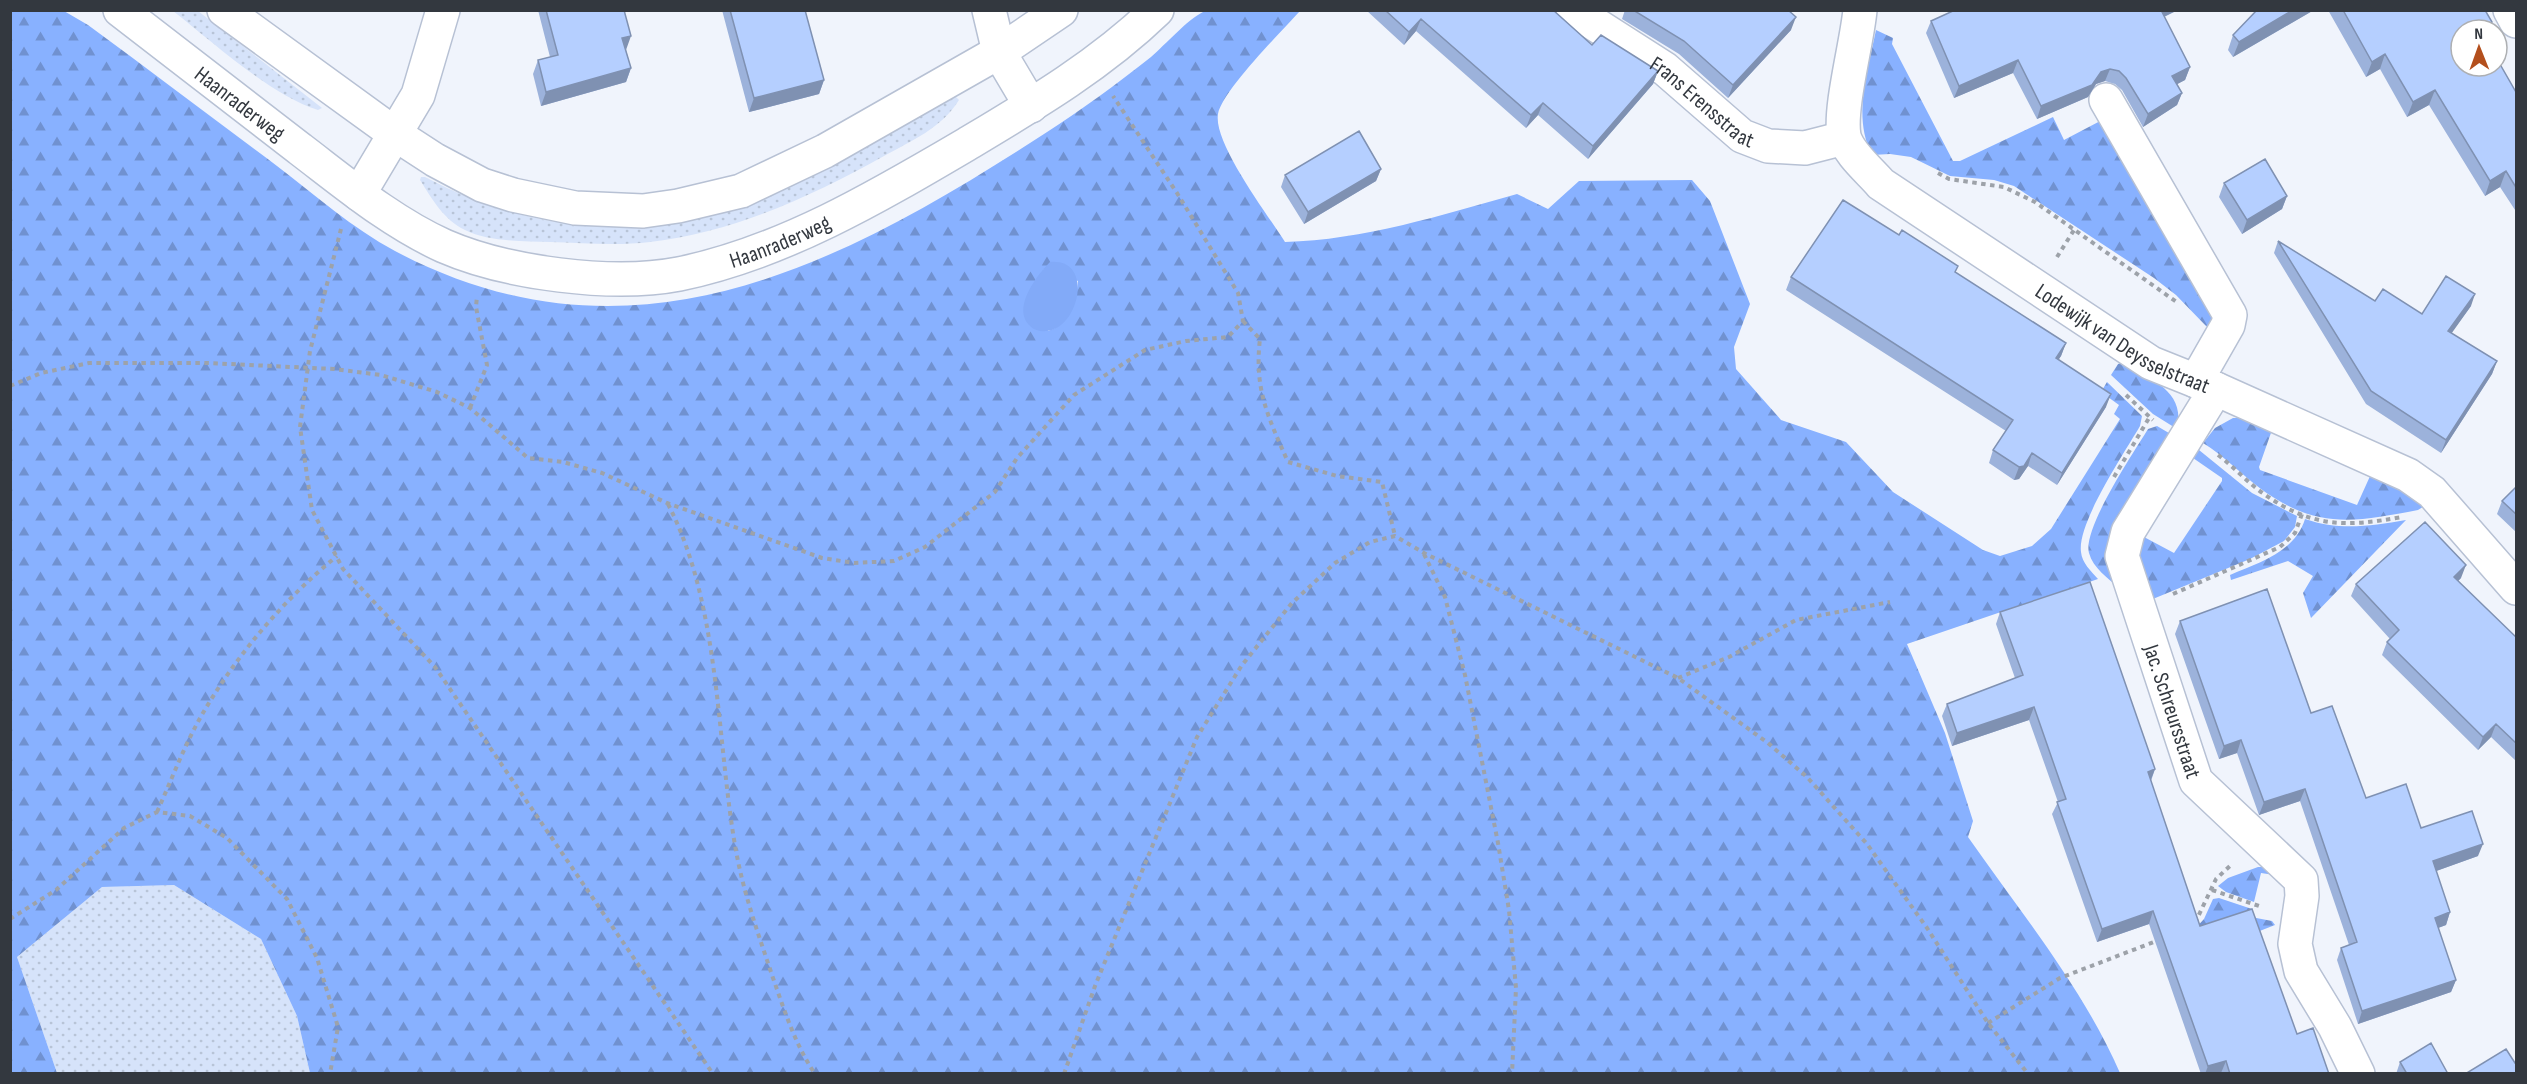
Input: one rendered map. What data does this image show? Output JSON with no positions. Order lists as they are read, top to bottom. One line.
{"streets":{"street":["Frans Erensstraat","Haanraderweg","Lodewijk van Deysselstraat","Jac. Schreursstraat"]},"crossings":[["Frans Erensstraat","Lodewijk van Deysselstraat"],["Lodewijk van Deysselstraat","Jac. Schreursstraat"]],"north":"top"}
